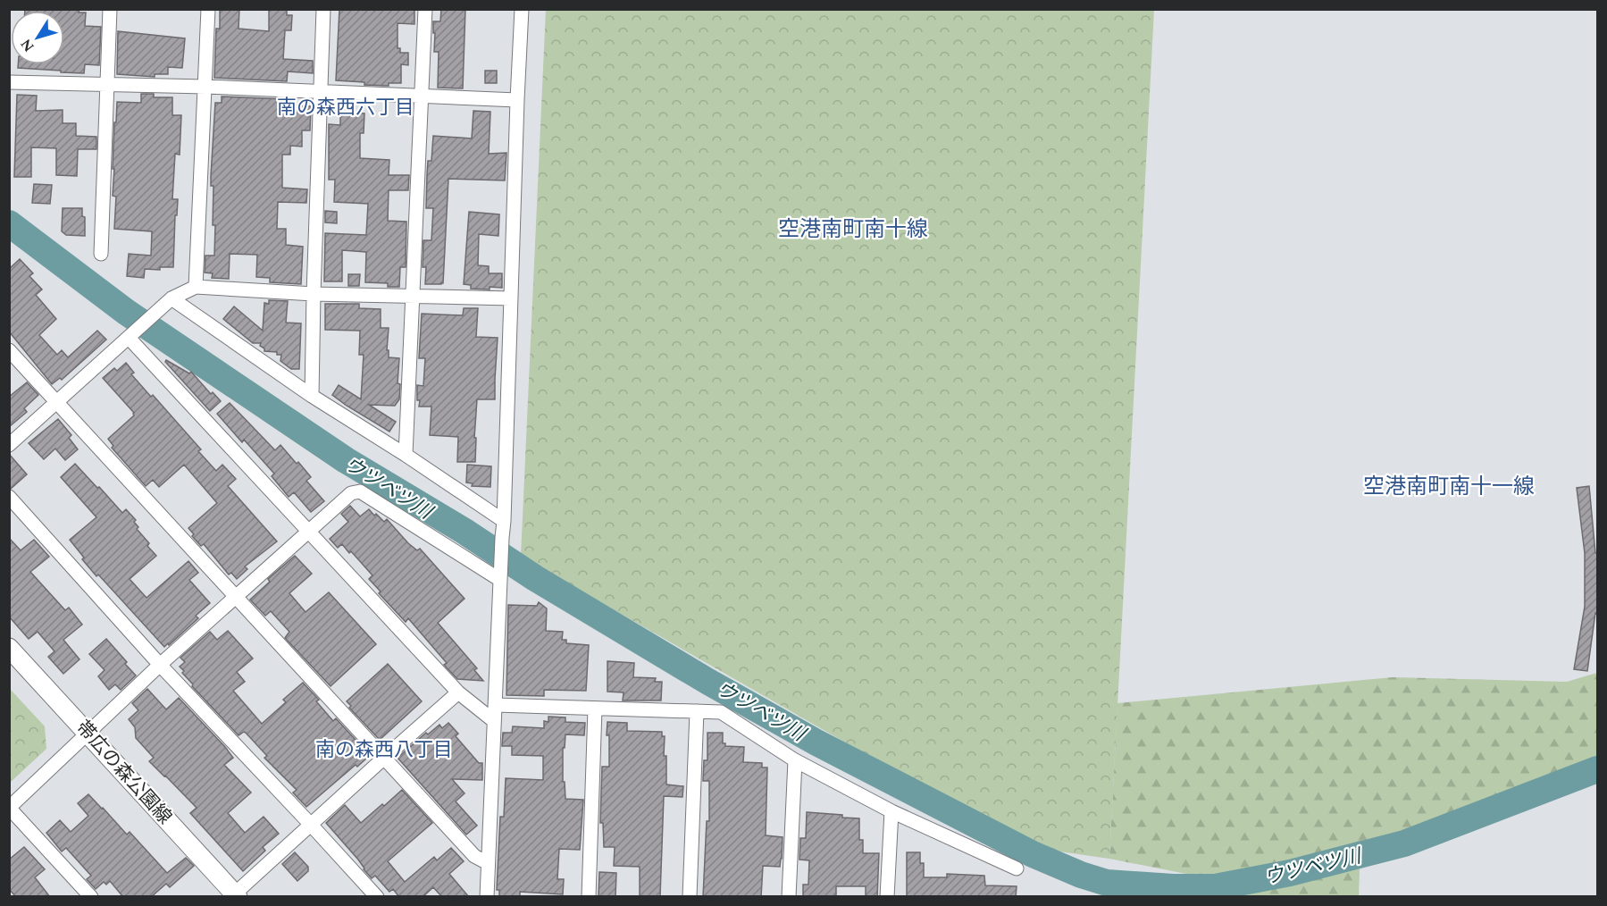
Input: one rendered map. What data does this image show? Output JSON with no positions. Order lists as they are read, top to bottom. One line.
{"streets":{"main road":["帯広の森公園線"]},"districts":["南の森西六丁目","空港南町南十線","空港南町南十一線","南の森西八丁目"],"water":["ウツベツ川"],"north":"bottom left"}
